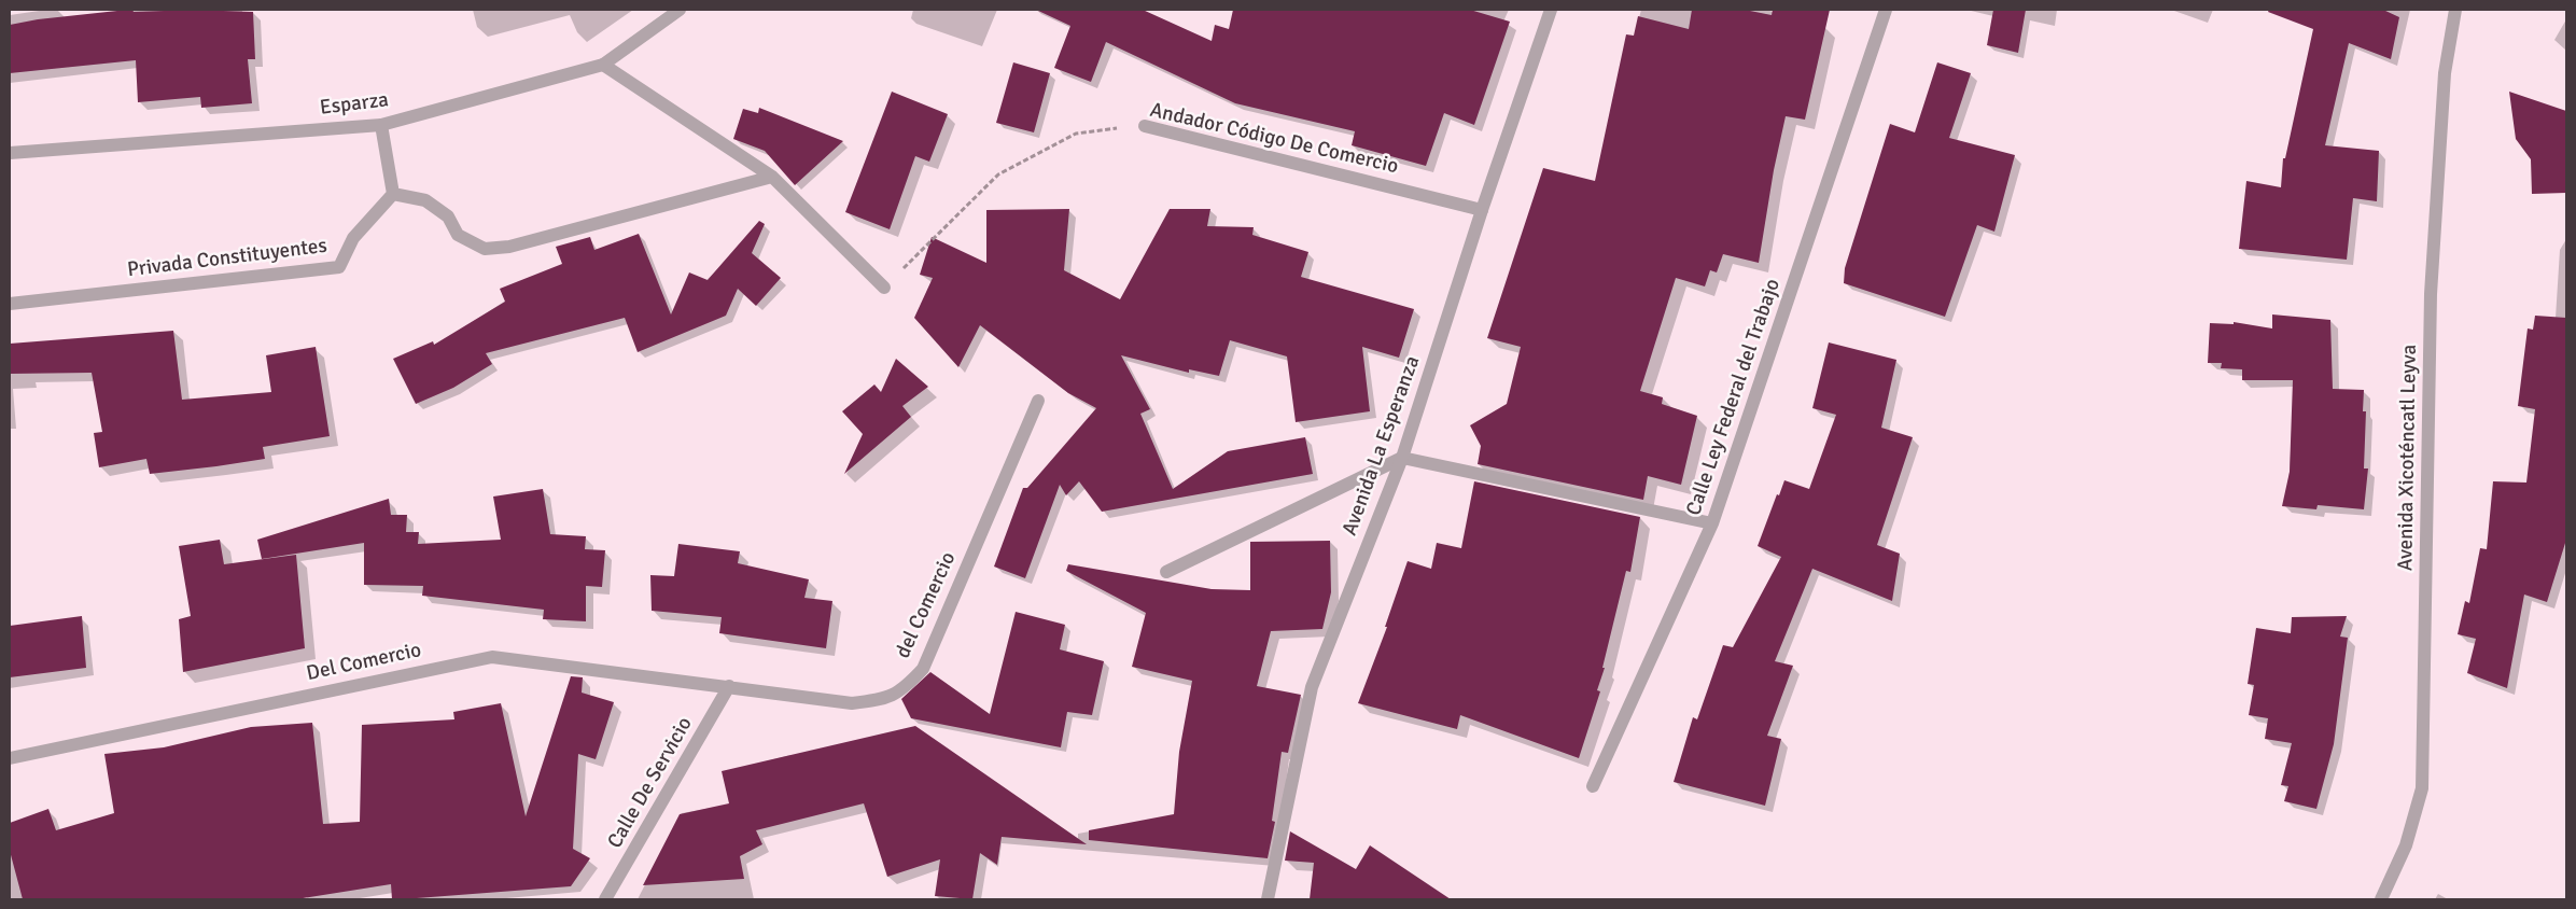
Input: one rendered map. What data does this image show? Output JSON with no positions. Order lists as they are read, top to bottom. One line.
{"streets":{"street":["Esparza","Andador Código De Comercio","Privada Constituyentes","Calle Ley Federal del Trabajo","Avenida La Esperanza","Avenida Xicoténcatl Leyva","del Comercio","Del Comercio","Calle De Servicio"]},"crossings":[["Andador Código De Comercio","Avenida La Esperanza"],["del Comercio","Del Comercio"],["del Comercio","Calle De Servicio"],["Del Comercio","Calle De Servicio"]]}
